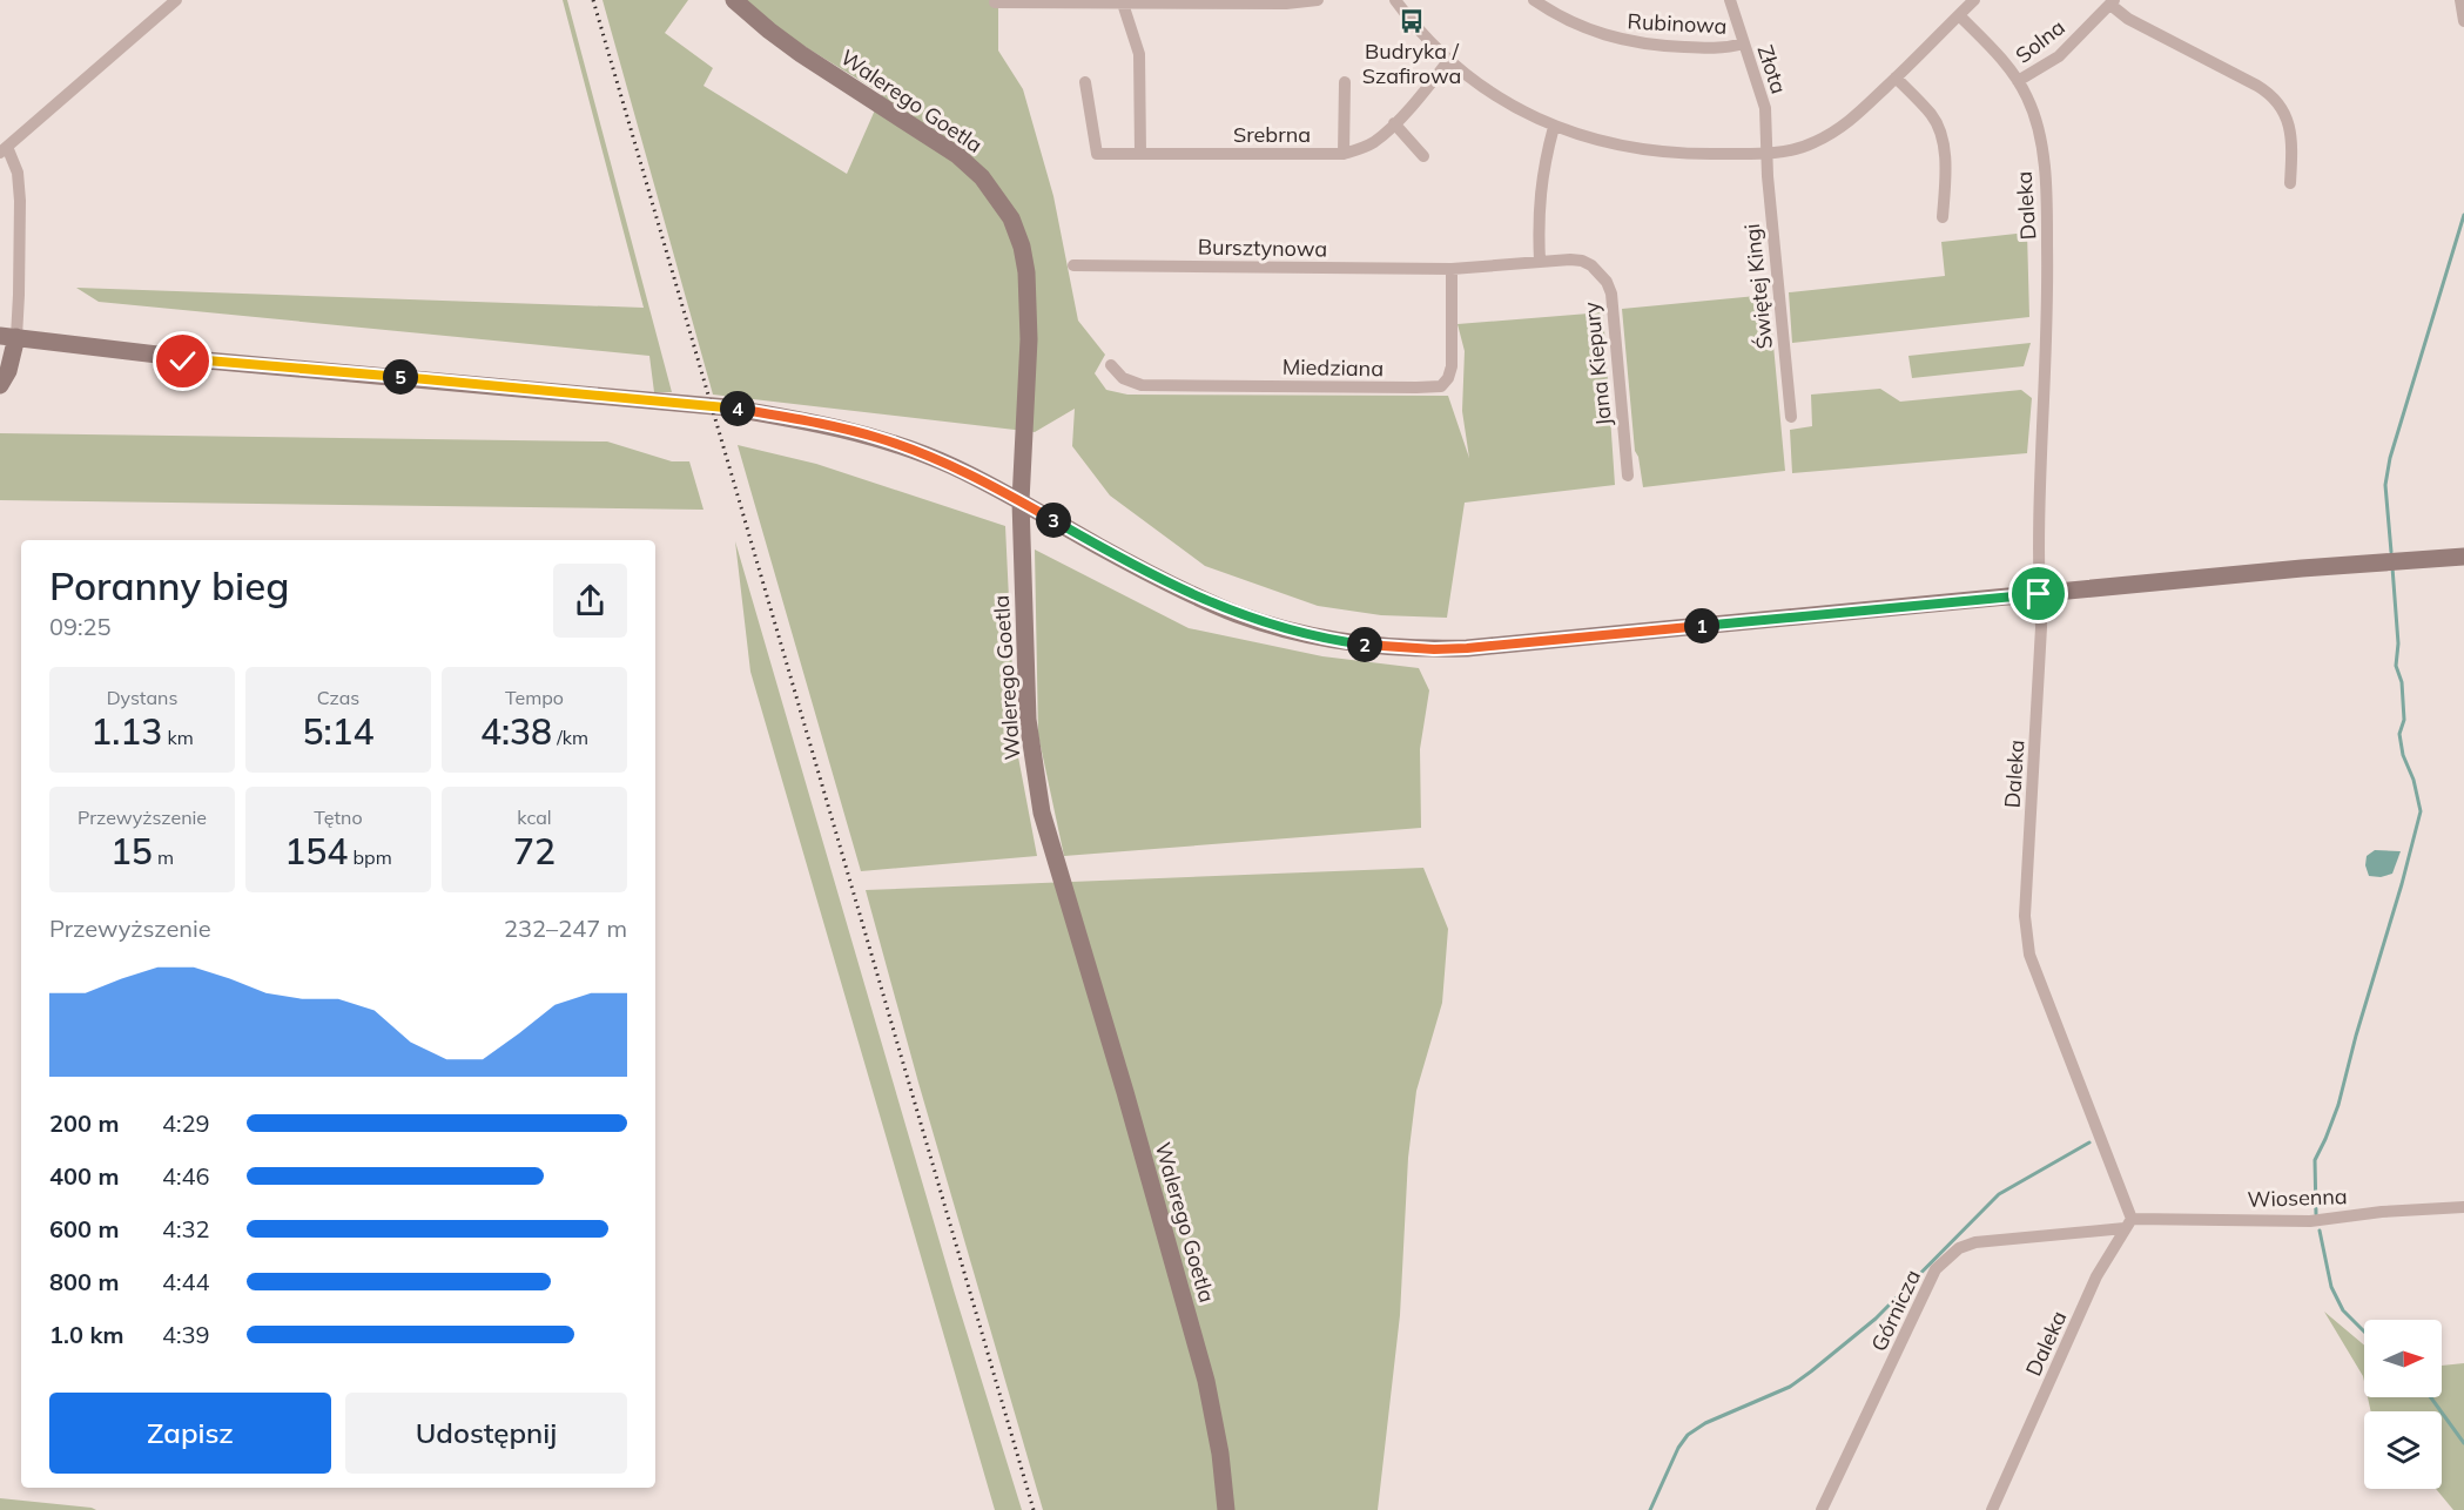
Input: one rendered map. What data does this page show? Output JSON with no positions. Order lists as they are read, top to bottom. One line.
{"streets":{"main road":["Walerego Goetla"],"street":["Rubinowa","Solna","Złota","Srebrna","Daleka","Bursztynowa","Świętej Kingi","Jana Kiepury","Miedziana","Wiosenna","Górnicza"]},"crossings":[["Rubinowa","Złota"],["Solna","Daleka"],["Złota","Świętej Kingi"],["Daleka","Wiosenna"],["Daleka","Górnicza"],["Bursztynowa","Jana Kiepury"],["Bursztynowa","Miedziana"],["Jana Kiepury","Miedziana"],["Wiosenna","Górnicza"]],"places":{"bus stop":["Budryka / Szafirowa"]},"north":"right","page":{"pins":["5","4","3","1","2"],"heading":["Poranny bieg","09:25"],"stats":[["Dystans","1.13 km"],["Czas","5:14"],["Tempo","4:38 /km"],["Przewyższenie","15 m"],["Tętno","154 bpm"],["kcal","72"]],"chart":["Przewyższenie","232–247 m"],"list":[{"name":"200 m","note":"4:29"},{"name":"400 m","note":"4:46"},{"name":"600 m","note":"4:32"},{"name":"800 m","note":"4:44"},{"name":"1.0 km","note":"4:39"}],"buttons":["Zapisz","Udostępnij"]}}
